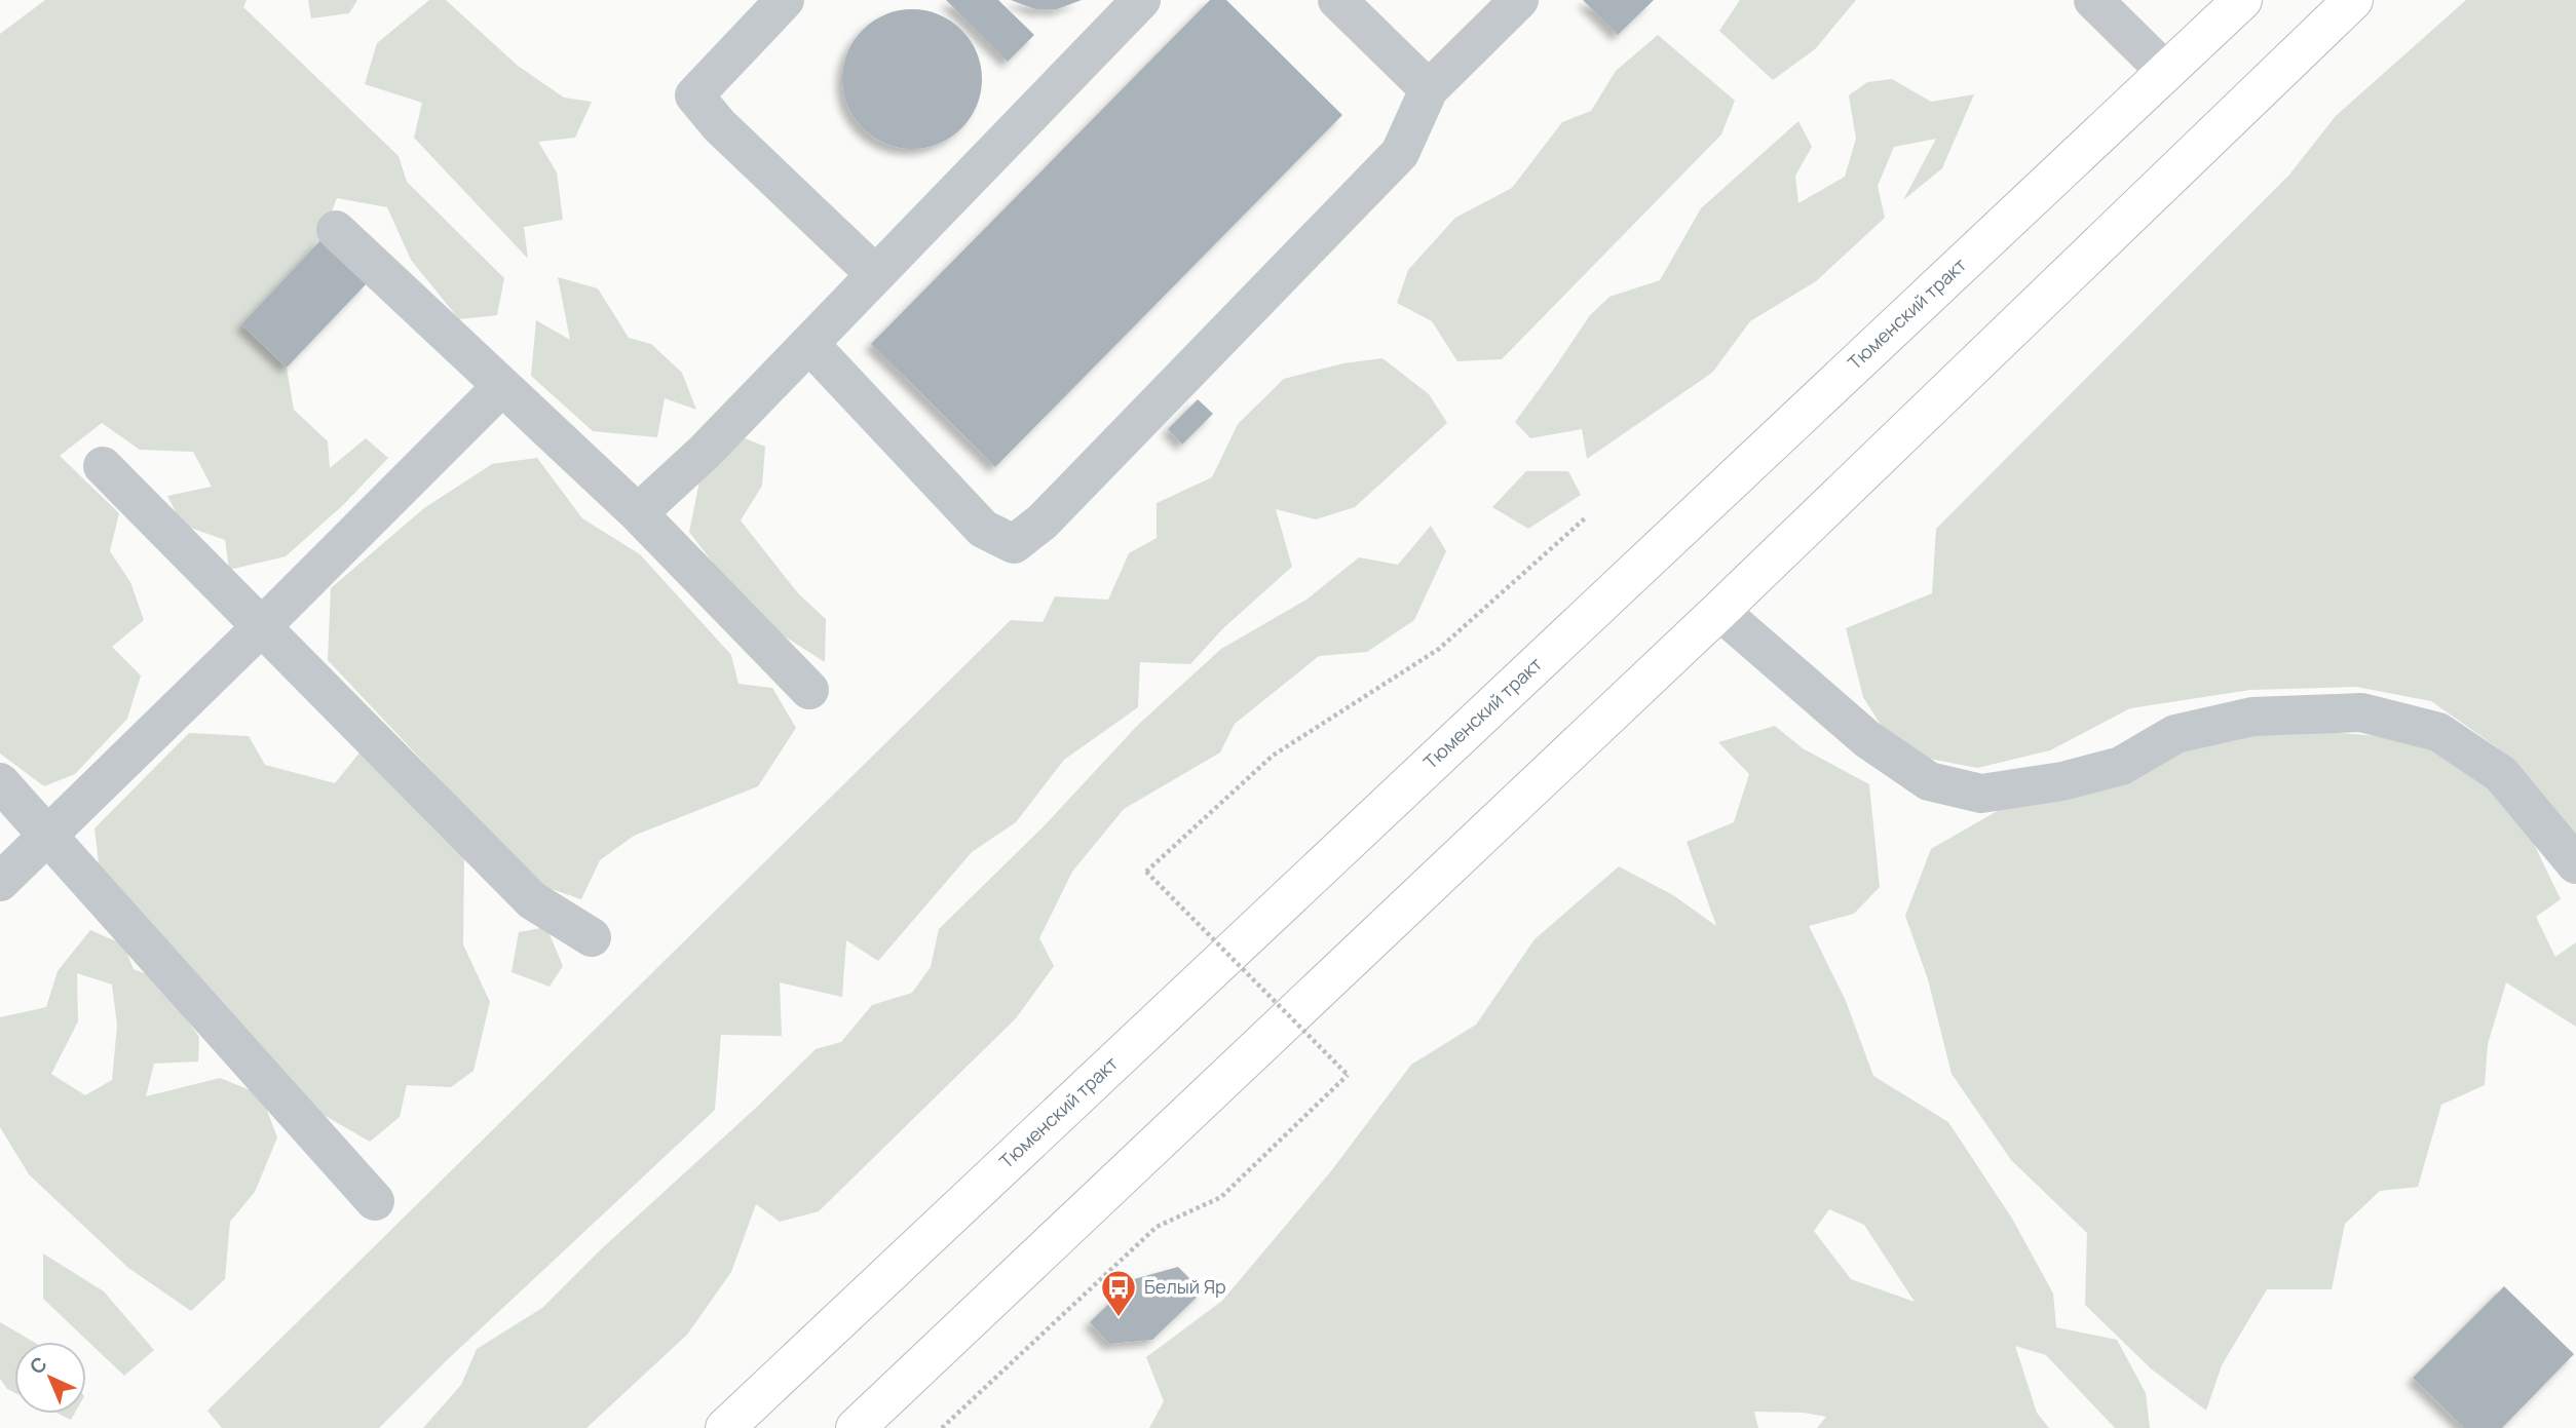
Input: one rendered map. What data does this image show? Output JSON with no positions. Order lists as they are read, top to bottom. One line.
{"streets":{"main road":["Тюменский тракт"]},"places":{"bus stop":["Белый Яр"]},"north":"top left"}
